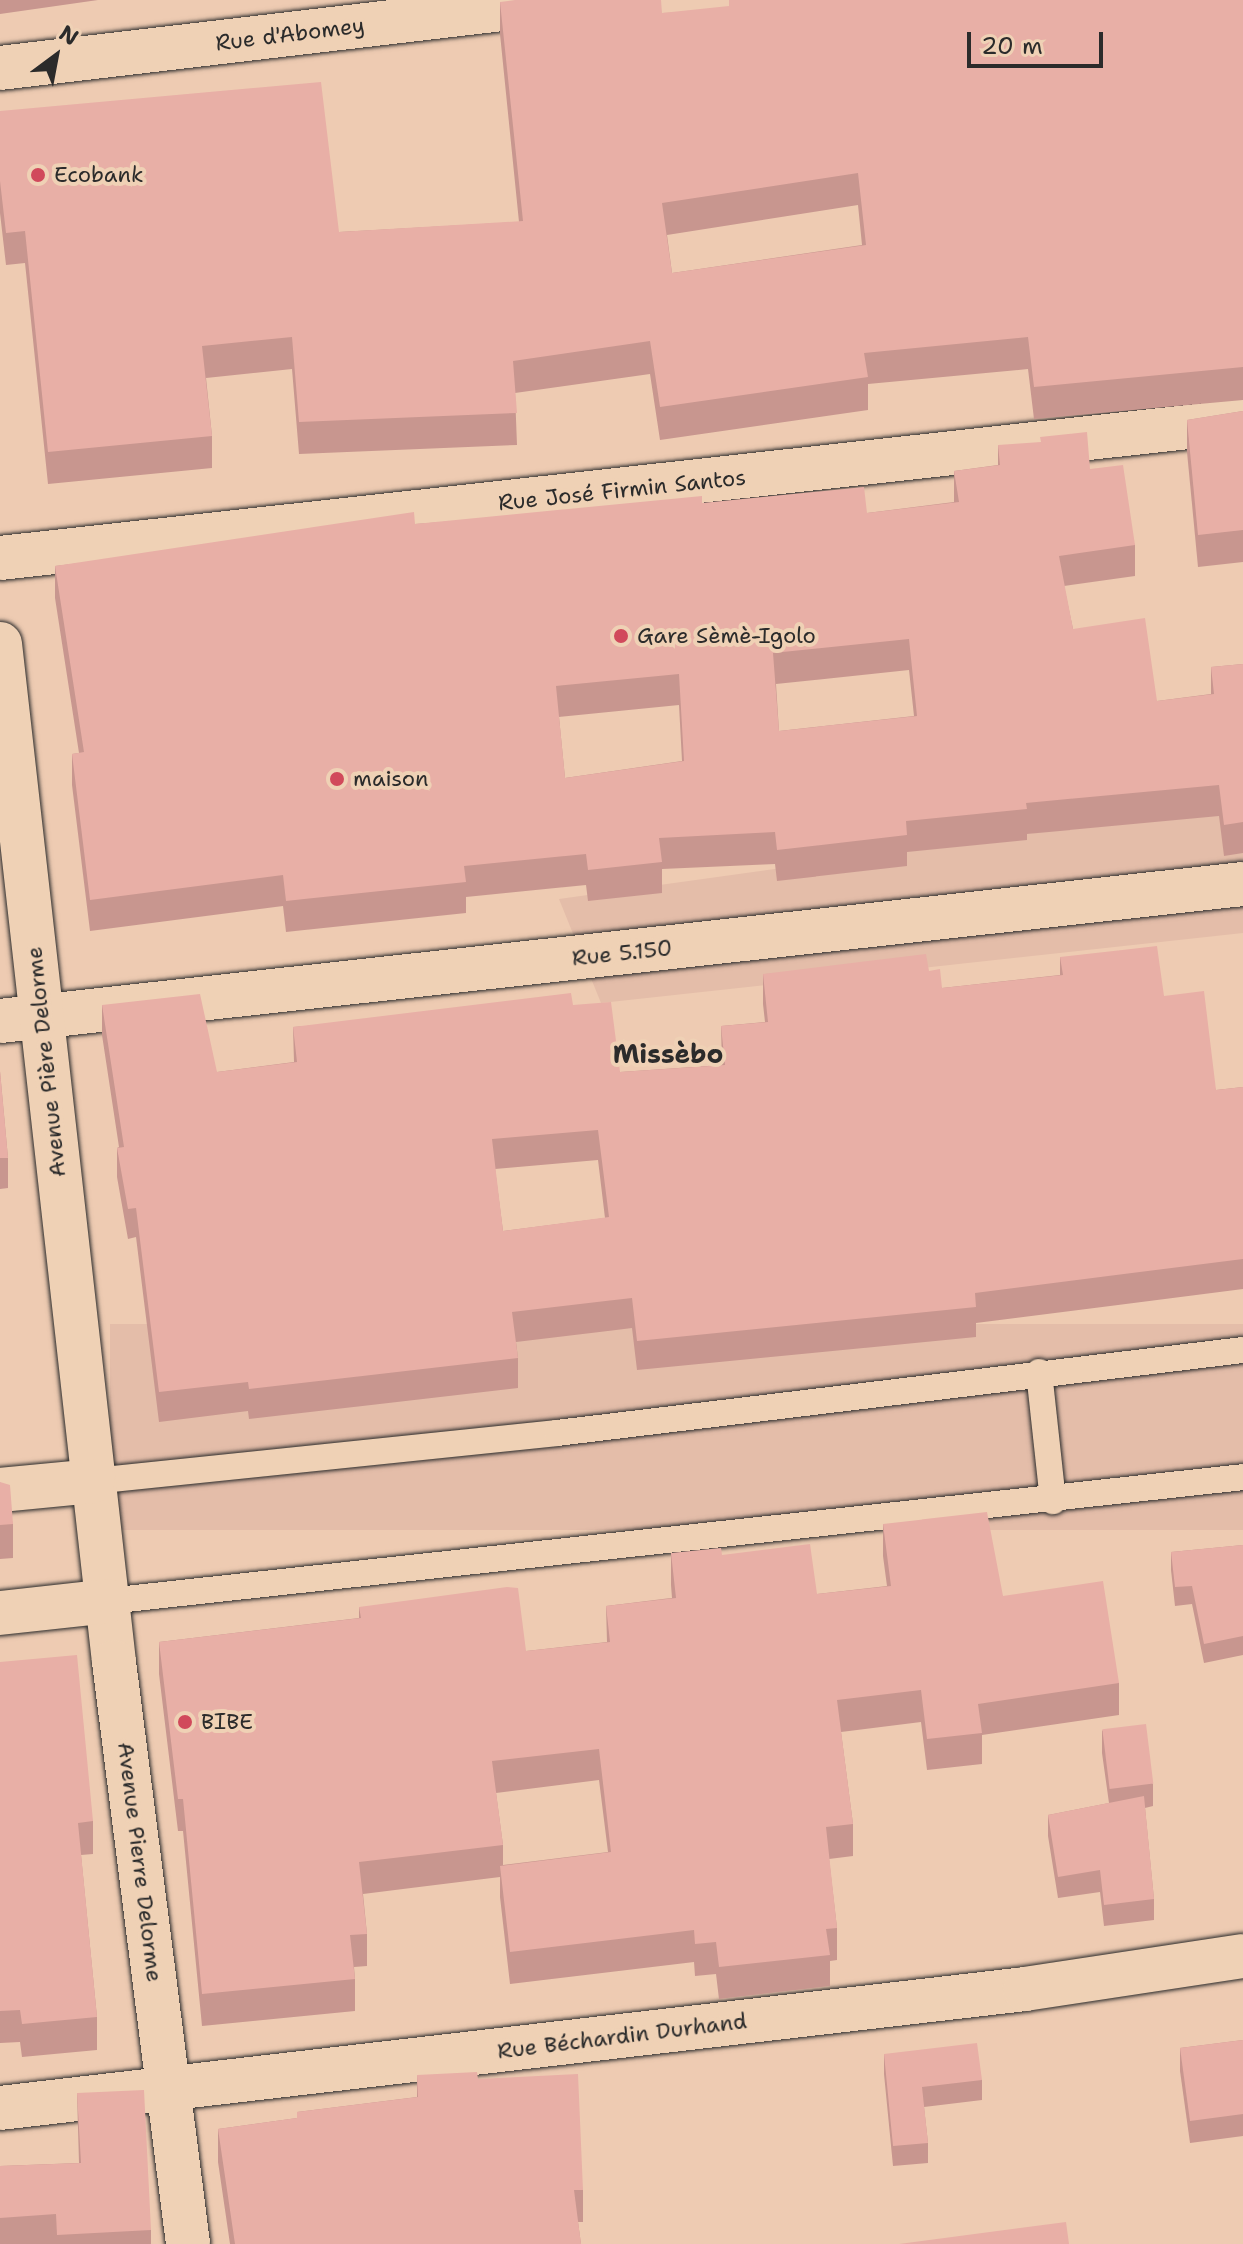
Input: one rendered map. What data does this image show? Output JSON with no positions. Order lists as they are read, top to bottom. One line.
{"streets":{"street":["Rue d'Abomey","Rue José Firmin Santos","Rue 5.150","Avenue Pière Delorme","Avenue Pierre Delorme","Rue Béchardin Durhand"]},"crossings":[["Rue 5.150","Avenue Pière Delorme"],["Avenue Pière Delorme","Avenue Pierre Delorme"],["Avenue Pierre Delorme","Rue Béchardin Durhand"]],"districts":["Missèbo"],"places":["Ecobank","Gare Sèmè-Igolo","maison","BIBE"],"scale_bar":"20 m","north":"top right"}
